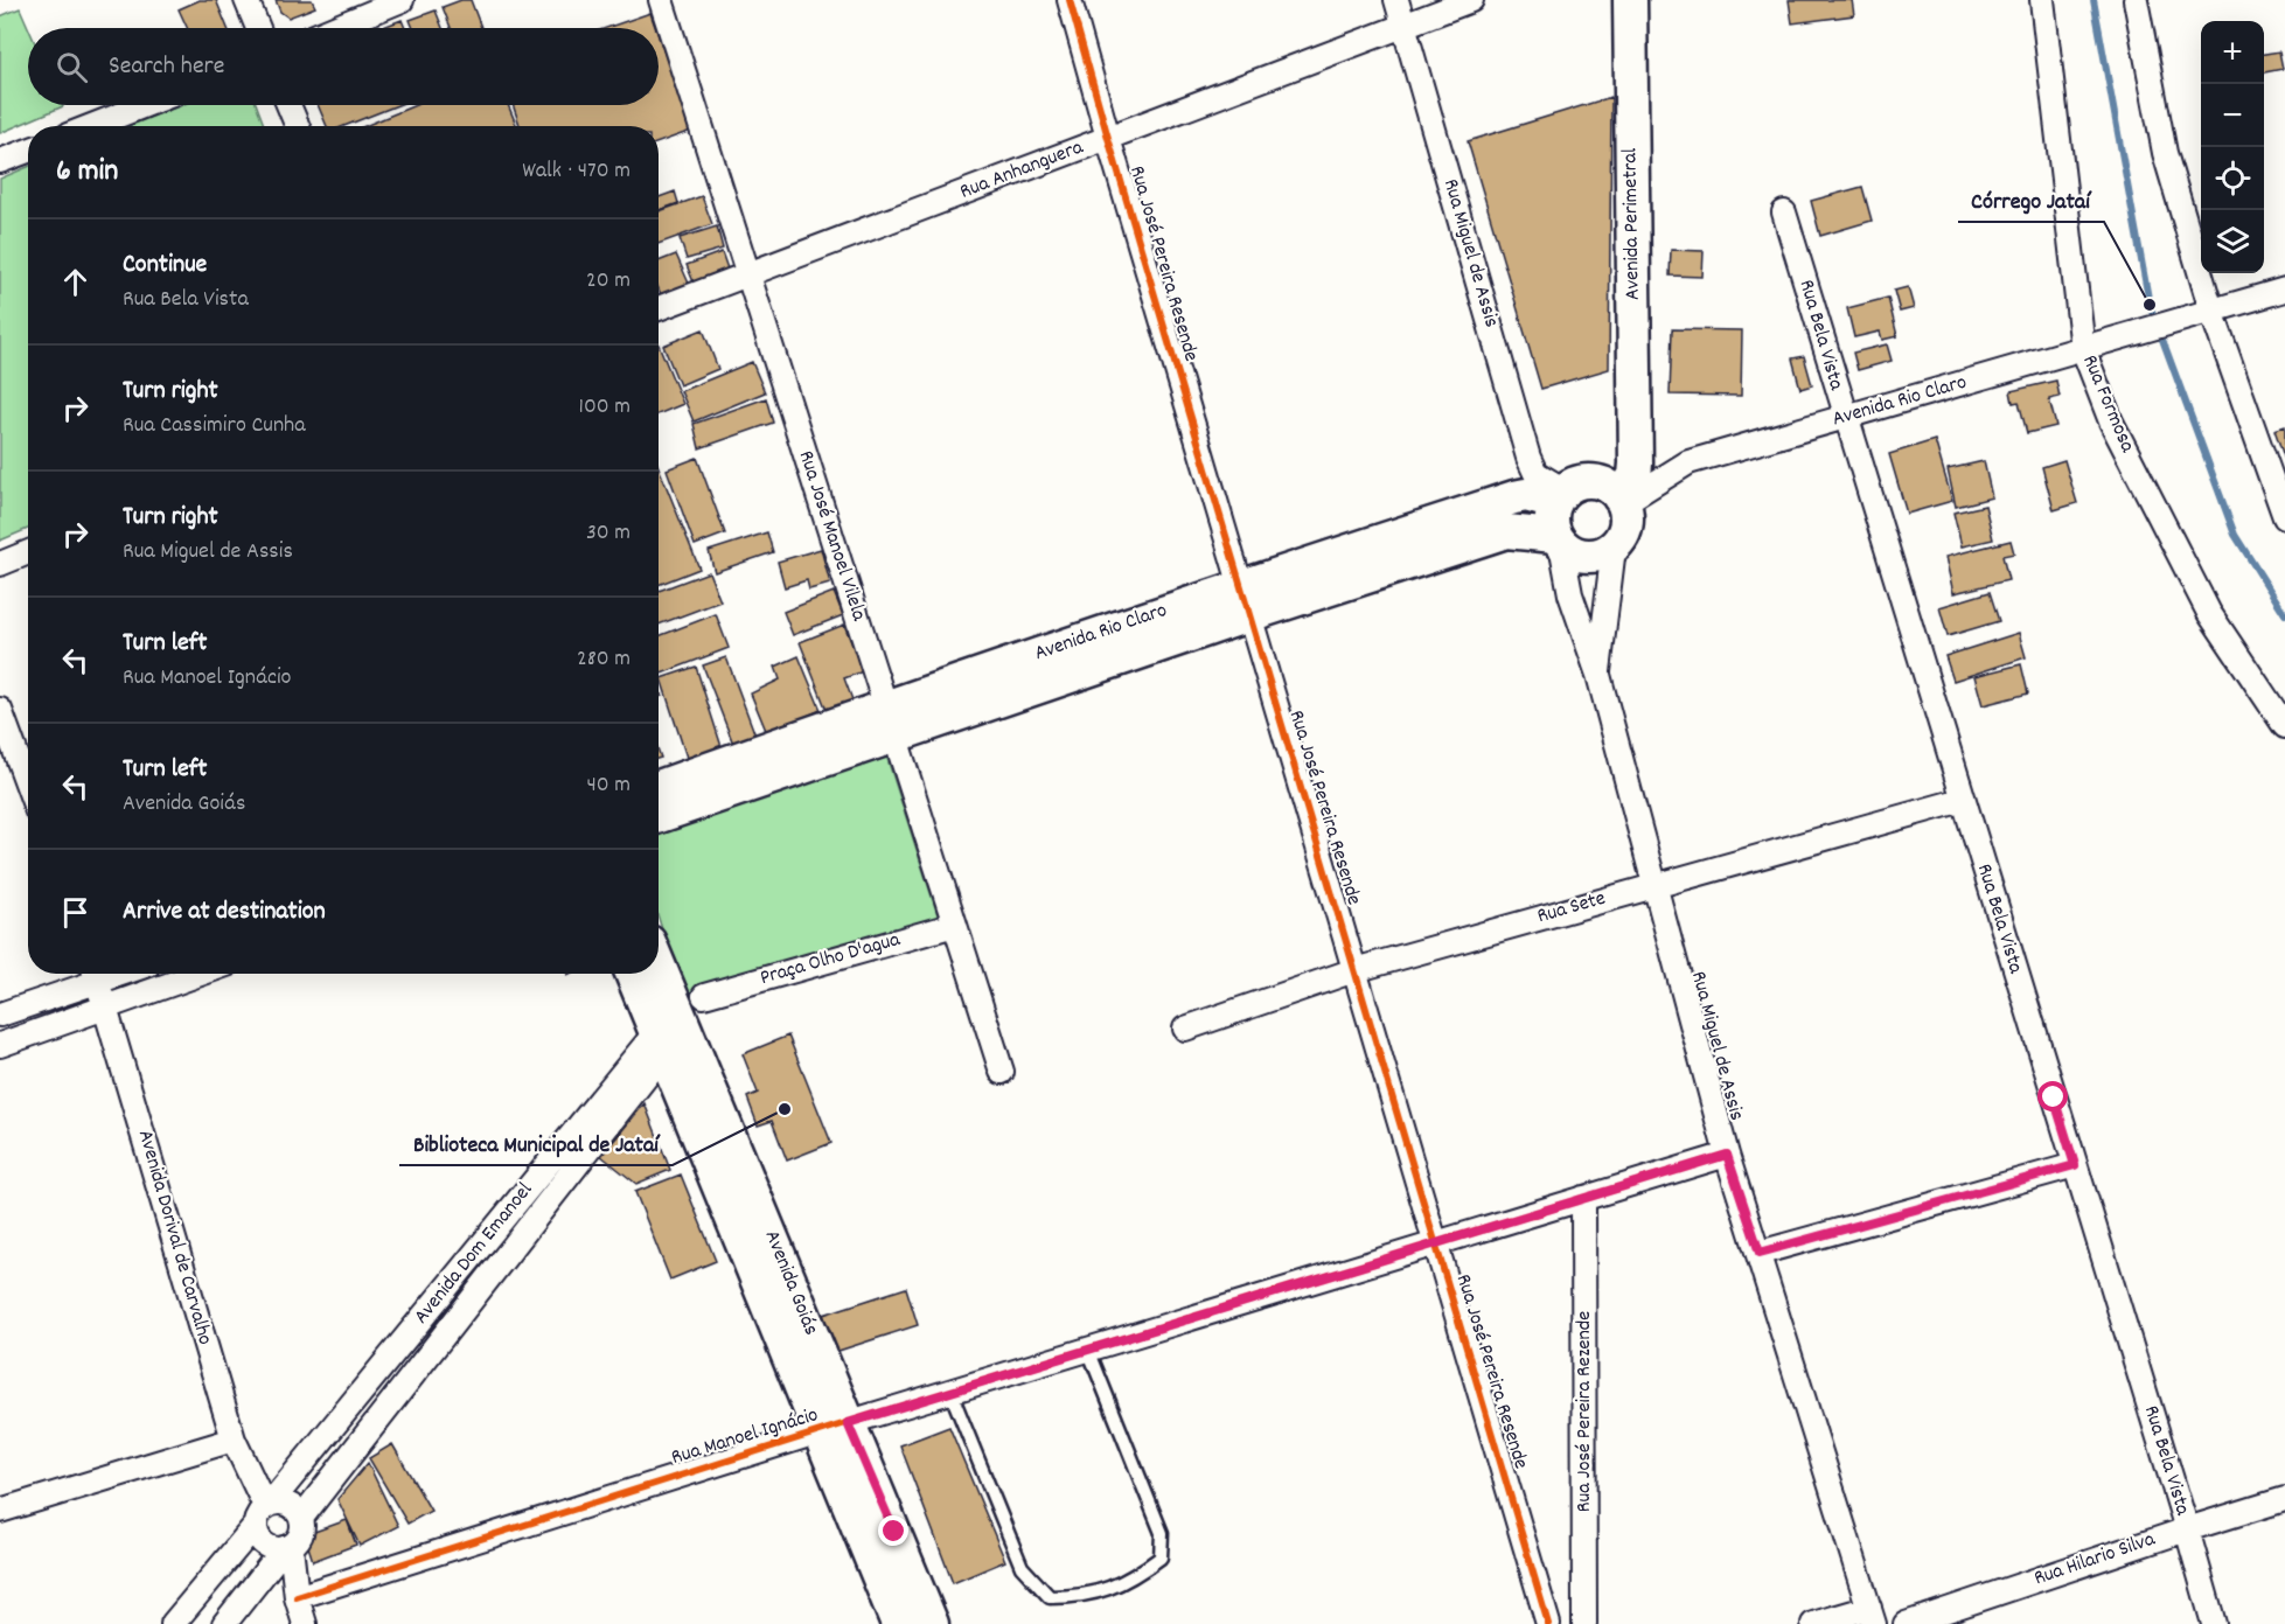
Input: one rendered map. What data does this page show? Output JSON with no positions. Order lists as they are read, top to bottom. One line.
{"streets":{"main road":["Avenida Perimetral","Avenida Rio Claro","Avenida Goiás"],"street":["Rua Anhanguera","Rua Miguel de Assis","Rua José Pereira Resende","Rua Bela Vista","Rua Formosa","Rua José Manoel Vilela","Rua Sete","Praça Olho D'agua","Avenida Dorival de Carvalho","Avenida Dom Emanoel","Rua José Pereira Rezende","Rua Manoel Ignácio","Rua Hilario Silva"]},"crossings":[["Rua Anhanguera","Rua Miguel de Assis"],["Rua Anhanguera","Rua José Pereira Resende"],["Rua Anhanguera","Rua José Manoel Vilela"],["Avenida Perimetral","Rua Miguel de Assis"],["Avenida Perimetral","Avenida Rio Claro"],["Rua Miguel de Assis","Avenida Rio Claro"],["Rua Miguel de Assis","Rua Sete"],["Rua Miguel de Assis","Rua Manoel Ignácio"],["Rua José Pereira Resende","Avenida Rio Claro"],["Rua José Pereira Resende","Rua Sete"],["Rua José Pereira Resende","Rua Manoel Ignácio"],["Rua Bela Vista","Avenida Rio Claro"],["Rua Bela Vista","Rua Sete"],["Rua Bela Vista","Rua Hilario Silva"],["Avenida Rio Claro","Rua Formosa"],["Avenida Rio Claro","Rua José Manoel Vilela"],["Rua José Manoel Vilela","Praça Olho D'agua"],["Praça Olho D'agua","Avenida Dom Emanoel"],["Praça Olho D'agua","Avenida Goiás"],["Avenida Dorival de Carvalho","Avenida Dom Emanoel"],["Avenida Dom Emanoel","Avenida Goiás"],["Avenida Goiás","Rua Manoel Ignácio"],["Rua José Pereira Rezende","Rua Manoel Ignácio"]],"places":["Córrego Jataí","Biblioteca Municipal de Jataí"],"page":{"map_buttons":["+","−"],"search":"Search here","heading":["6 min","Walk · 470 m"],"list":[["Continue","Rua Bela Vista","20 m"],["Turn right","Rua Cassimiro Cunha","100 m"],["Turn right","Rua Miguel de Assis","30 m"],["Turn left","Rua Manoel Ignácio","280 m"],["Turn left","Avenida Goiás","40 m"],"Arrive at destination"]}}
